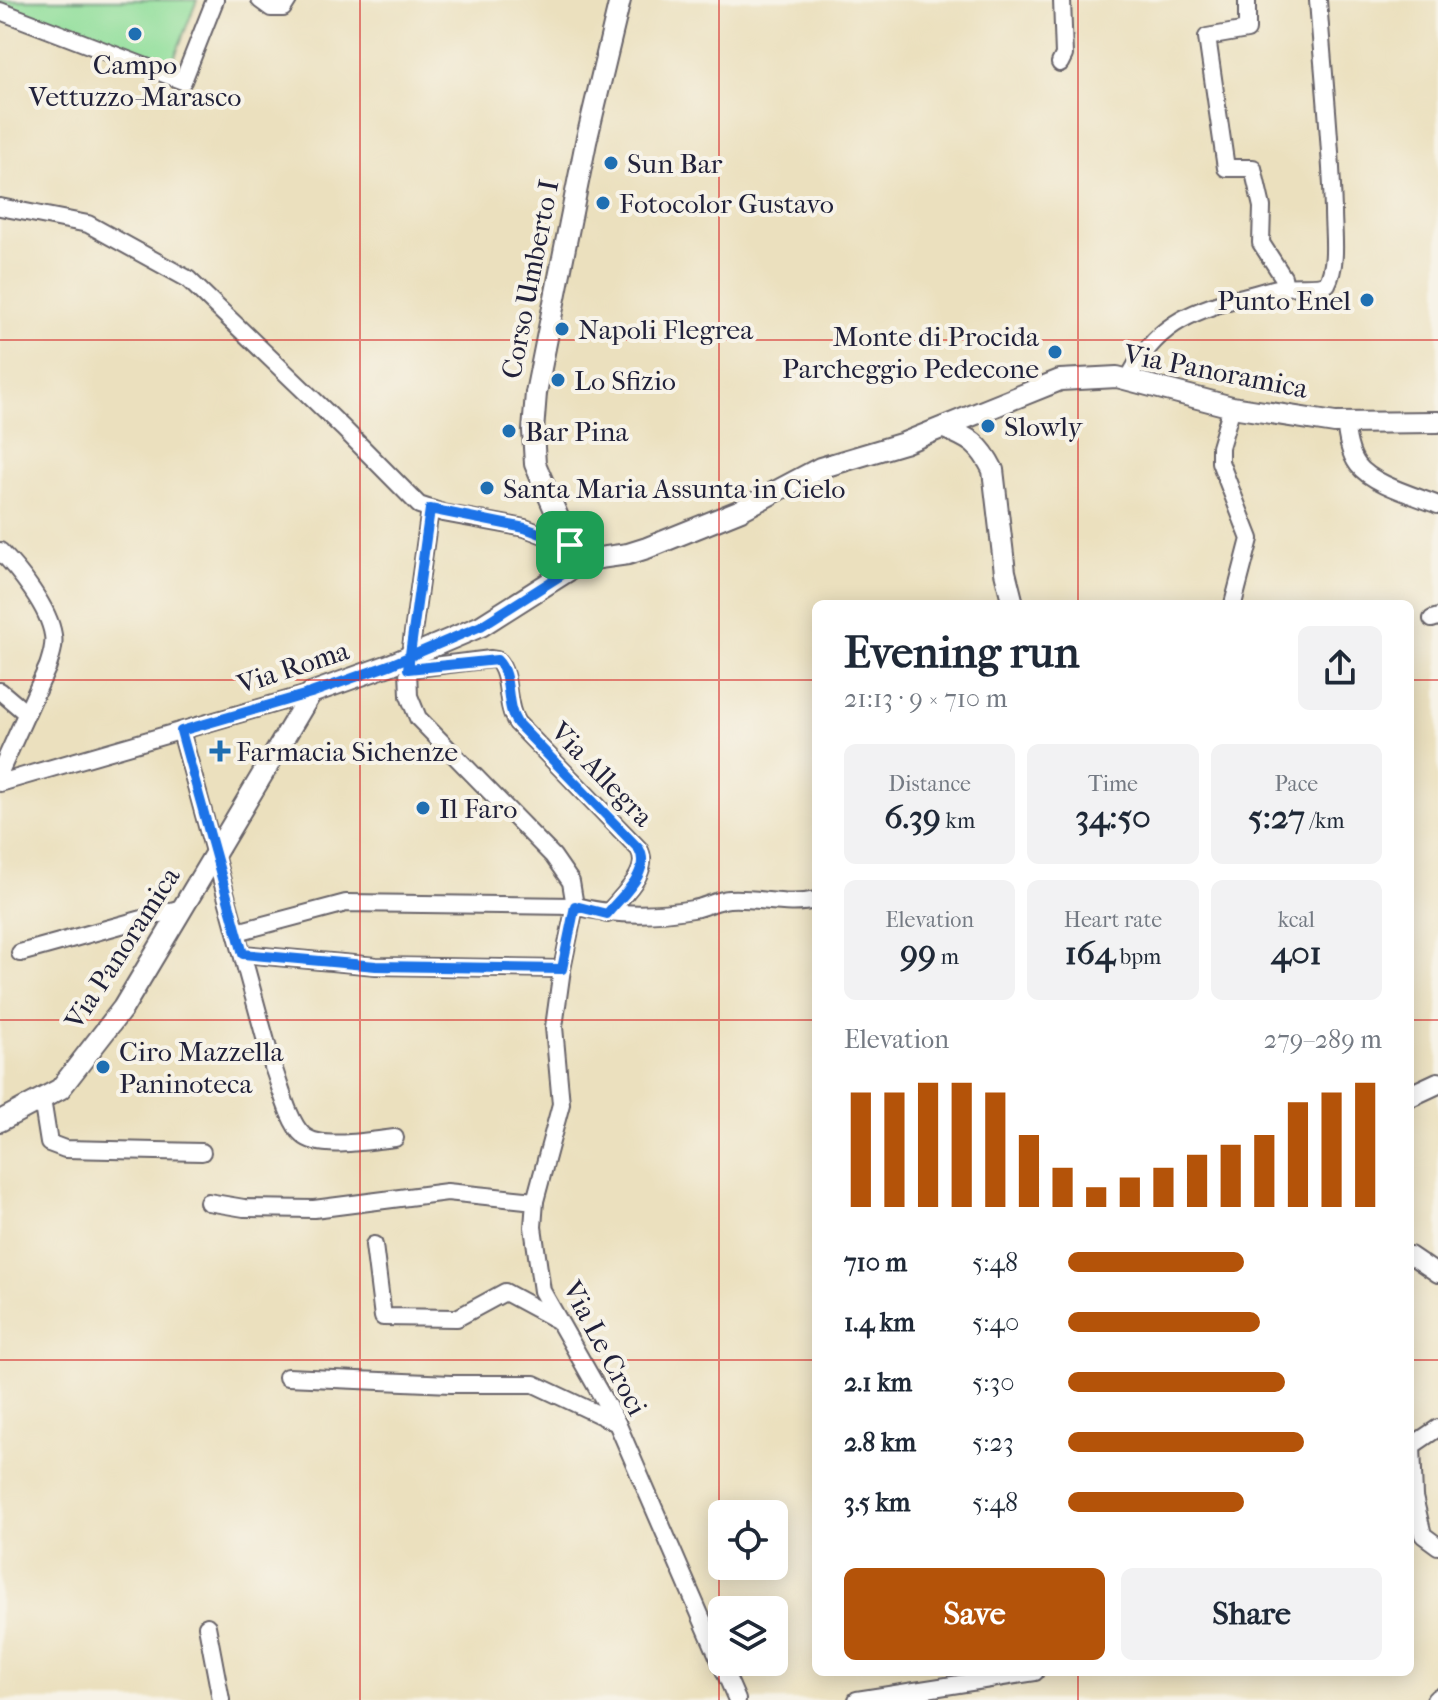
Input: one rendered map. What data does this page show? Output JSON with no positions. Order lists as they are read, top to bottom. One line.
{"streets":{"street":["Corso Umberto I","Via Panoramica","Via Roma","Via Allegra","Via Le Croci"]},"crossings":[["Corso Umberto I","Via Panoramica"],["Corso Umberto I","Via Roma"],["Via Panoramica","Via Roma"],["Via Roma","Via Allegra"]],"places":{"other":["Campo Vettuzzo-Marasco","Sun Bar","Fotocolor Gustavo","Punto Enel","Napoli Flegrea","Monte di Procida Parcheggio Pedecone","Lo Sfizio","Slowly","Bar Pina","Santa Maria Assunta in Cielo","Il Faro","Ciro Mazzella Paninoteca"],"health":["Farmacia Sichenze"]},"page":{"heading":["Evening run","21:13 · 9 × 710 m"],"stats":[["Distance","6.39 km"],["Time","34:50"],["Pace","5:27 /km"],["Elevation","99 m"],["Heart rate","164 bpm"],["kcal","401"]],"chart":["Elevation","279–289 m"],"list":[{"name":"710 m","note":"5:48"},{"name":"1.4 km","note":"5:40"},{"name":"2.1 km","note":"5:30"},{"name":"2.8 km","note":"5:23"},{"name":"3.5 km","note":"5:48"}],"buttons":["Save","Share"]}}
